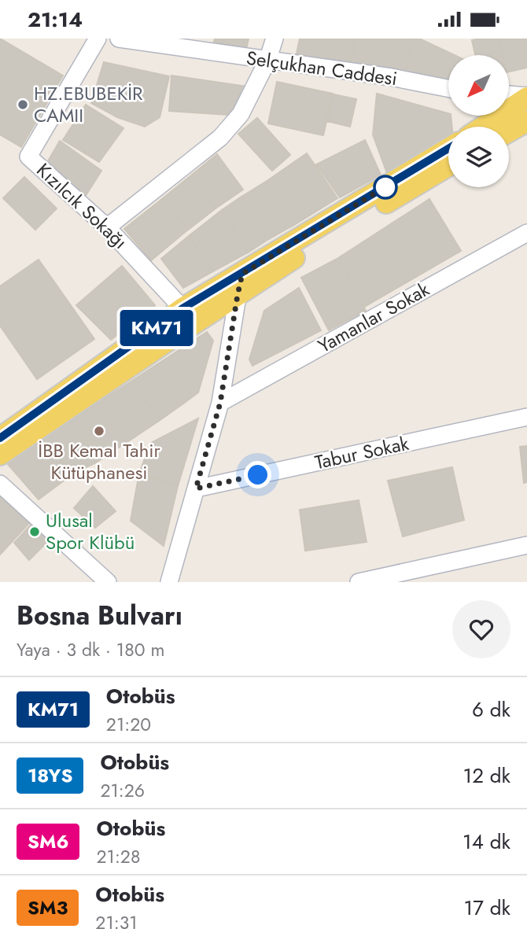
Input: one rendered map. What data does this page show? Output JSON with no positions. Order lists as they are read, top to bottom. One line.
{"streets":{"street":["Selçukhan Caddesi","Kızılcık Sokağı","Yamanlar Sokak","Tabur Sokak"]},"places":["HZ.EBUBEKİR CAMII","İBB Kemal Tahir Kütüphanesi","Ulusal Spor Klübü"],"lines":["bus line KM71"],"north":"bottom left","page":{"status":"21:14","on_map":"KM71","heading":["Bosna Bulvarı","Yaya · 3 dk · 180 m"],"list":[{"mark":"KM71","name":"Otobüs","note":"21:20","value":"6 dk"},{"mark":"18YS","name":"Otobüs","note":"21:26","value":"12 dk"},{"mark":"SM6","name":"Otobüs","note":"21:28","value":"14 dk"},{"mark":"SM3","name":"Otobüs","note":"21:31","value":"17 dk"}]}}
